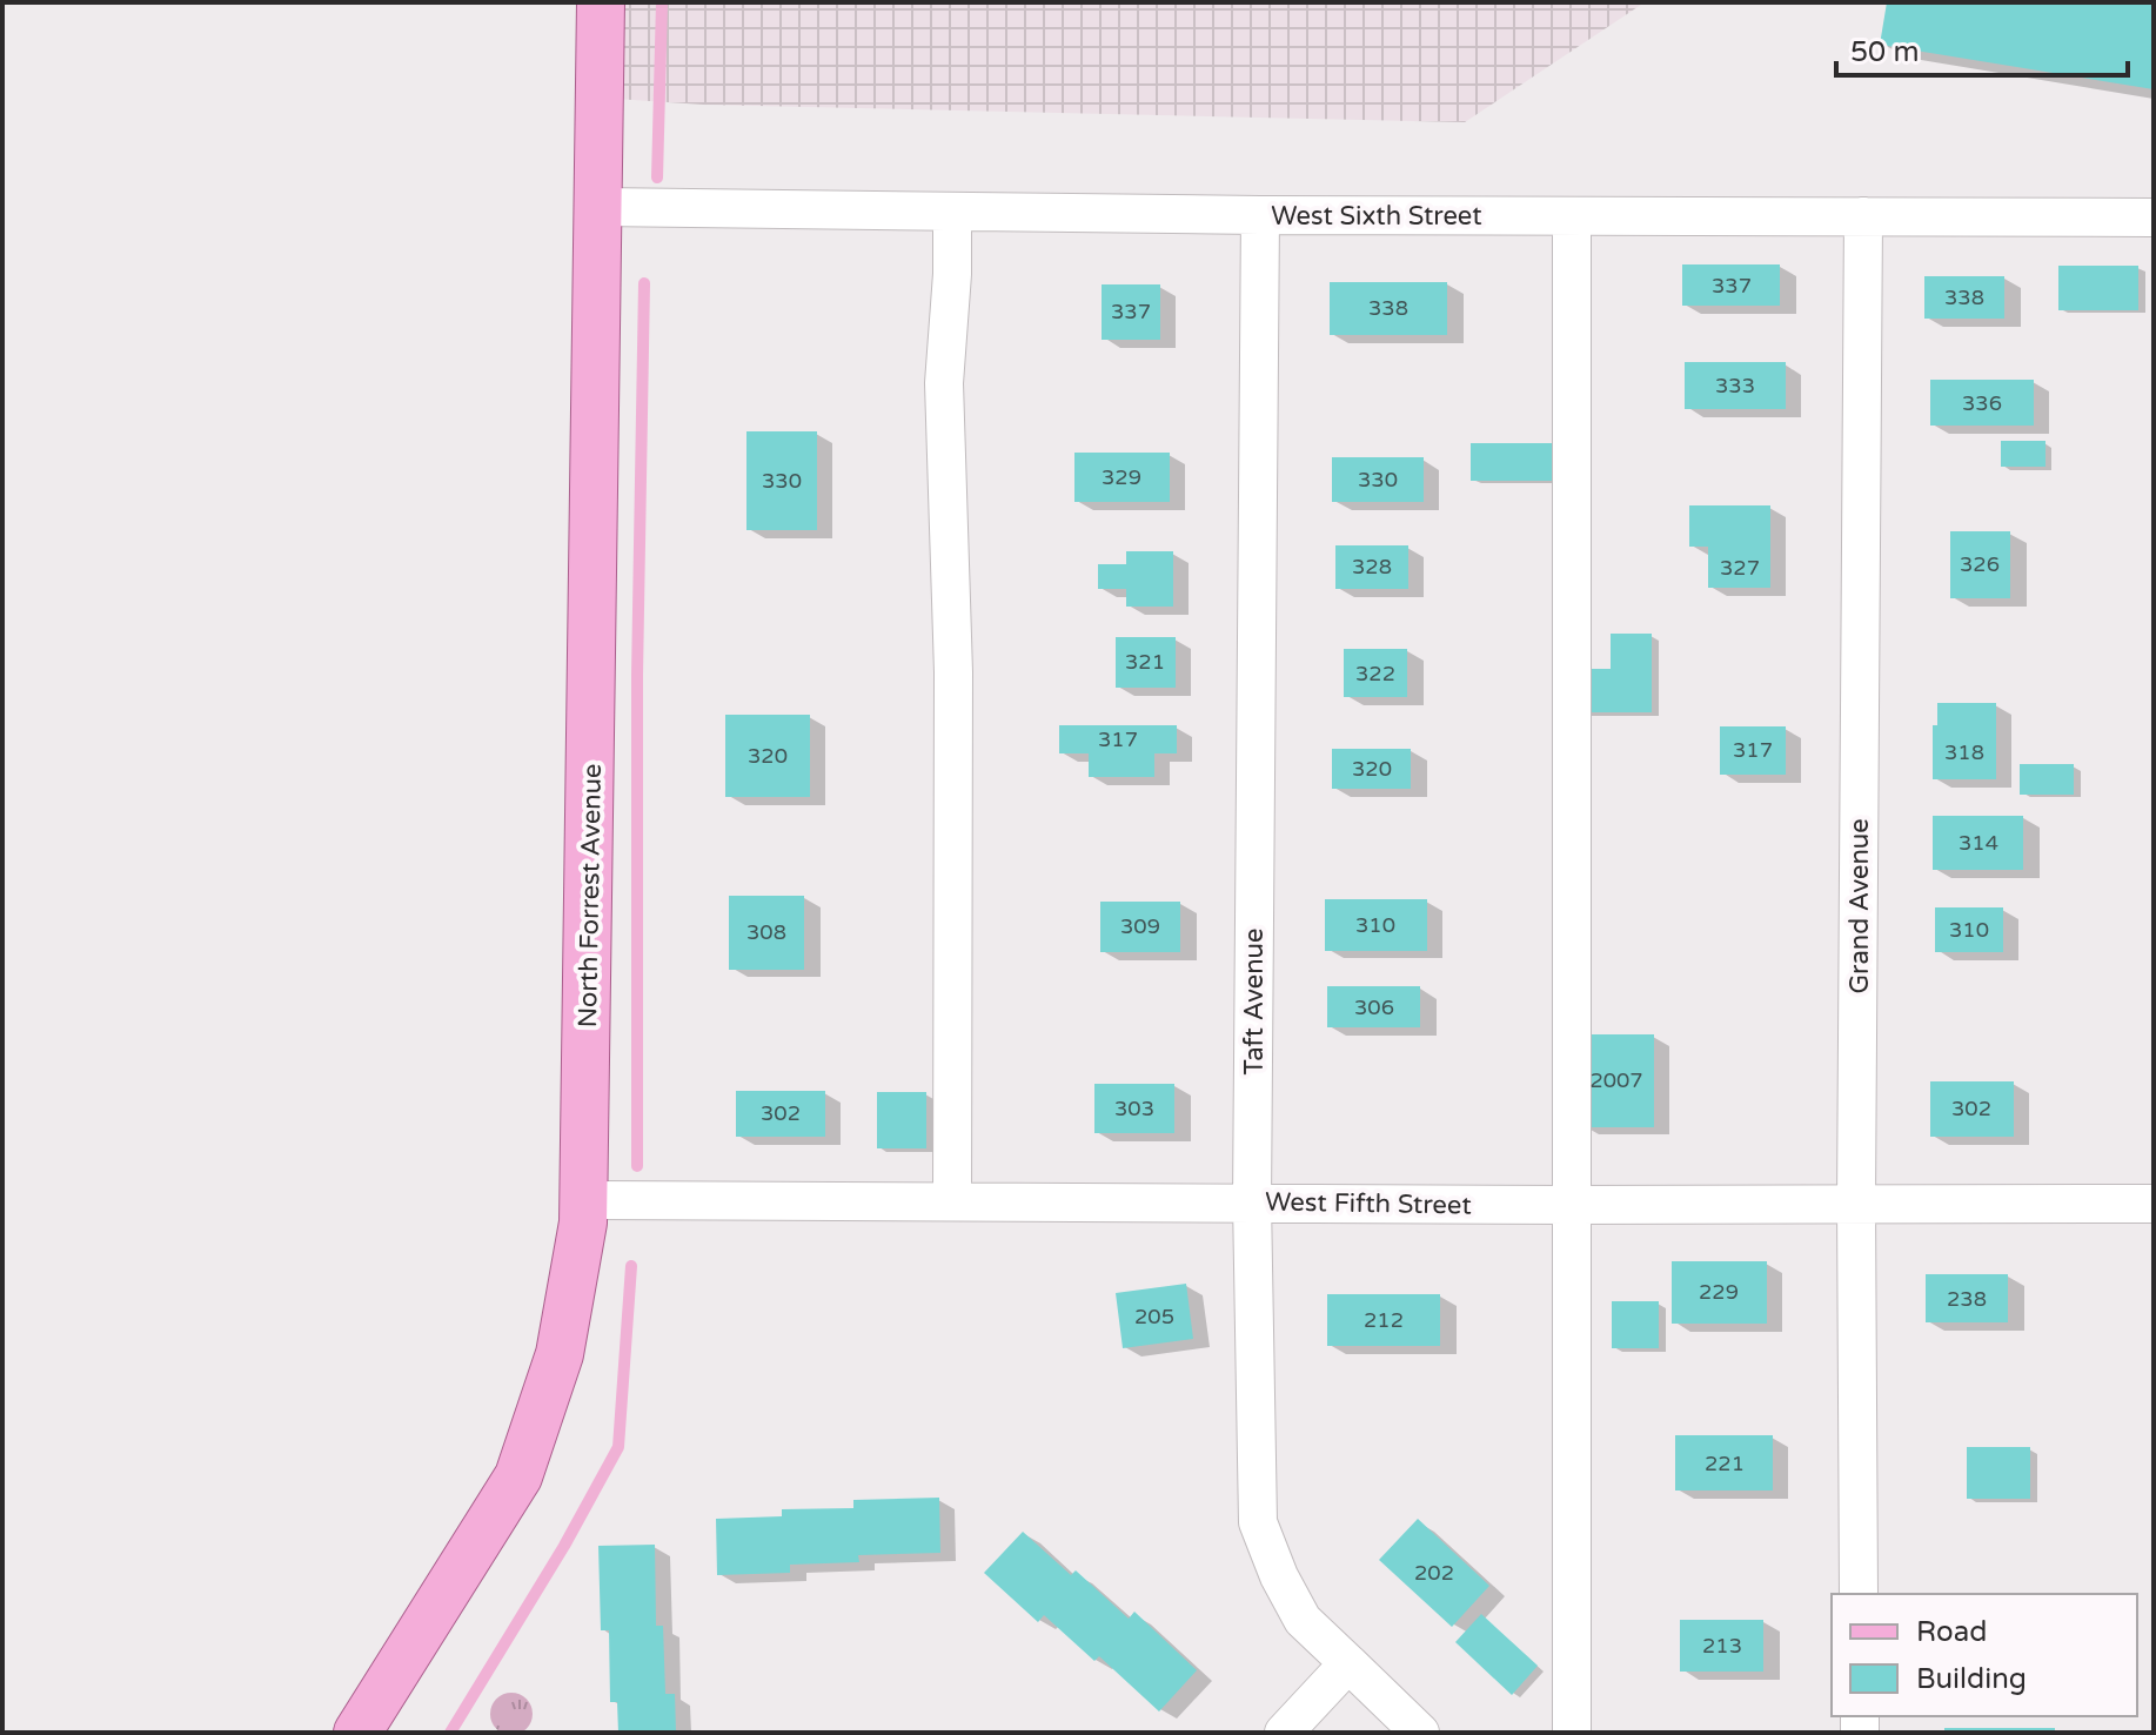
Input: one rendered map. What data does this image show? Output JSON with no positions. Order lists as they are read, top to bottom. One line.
{"streets":{"main road":["North Forrest Avenue"],"street":["West Sixth Street","Grand Avenue","Taft Avenue","West Fifth Street"]},"crossings":[["West Sixth Street","North Forrest Avenue"],["West Sixth Street","Grand Avenue"],["West Sixth Street","Taft Avenue"],["North Forrest Avenue","West Fifth Street"],["Grand Avenue","West Fifth Street"],["Taft Avenue","West Fifth Street"]],"house_numbers":["337","338","338","337","333","336","329","330","330","326","328","327","321","322","317","317","318","320","320","314","310","309","310","308","306","2007","303","302","302","229","238","205","212","221","202","213"],"legend":["Road","Building"],"scale_bar":"50 m"}
